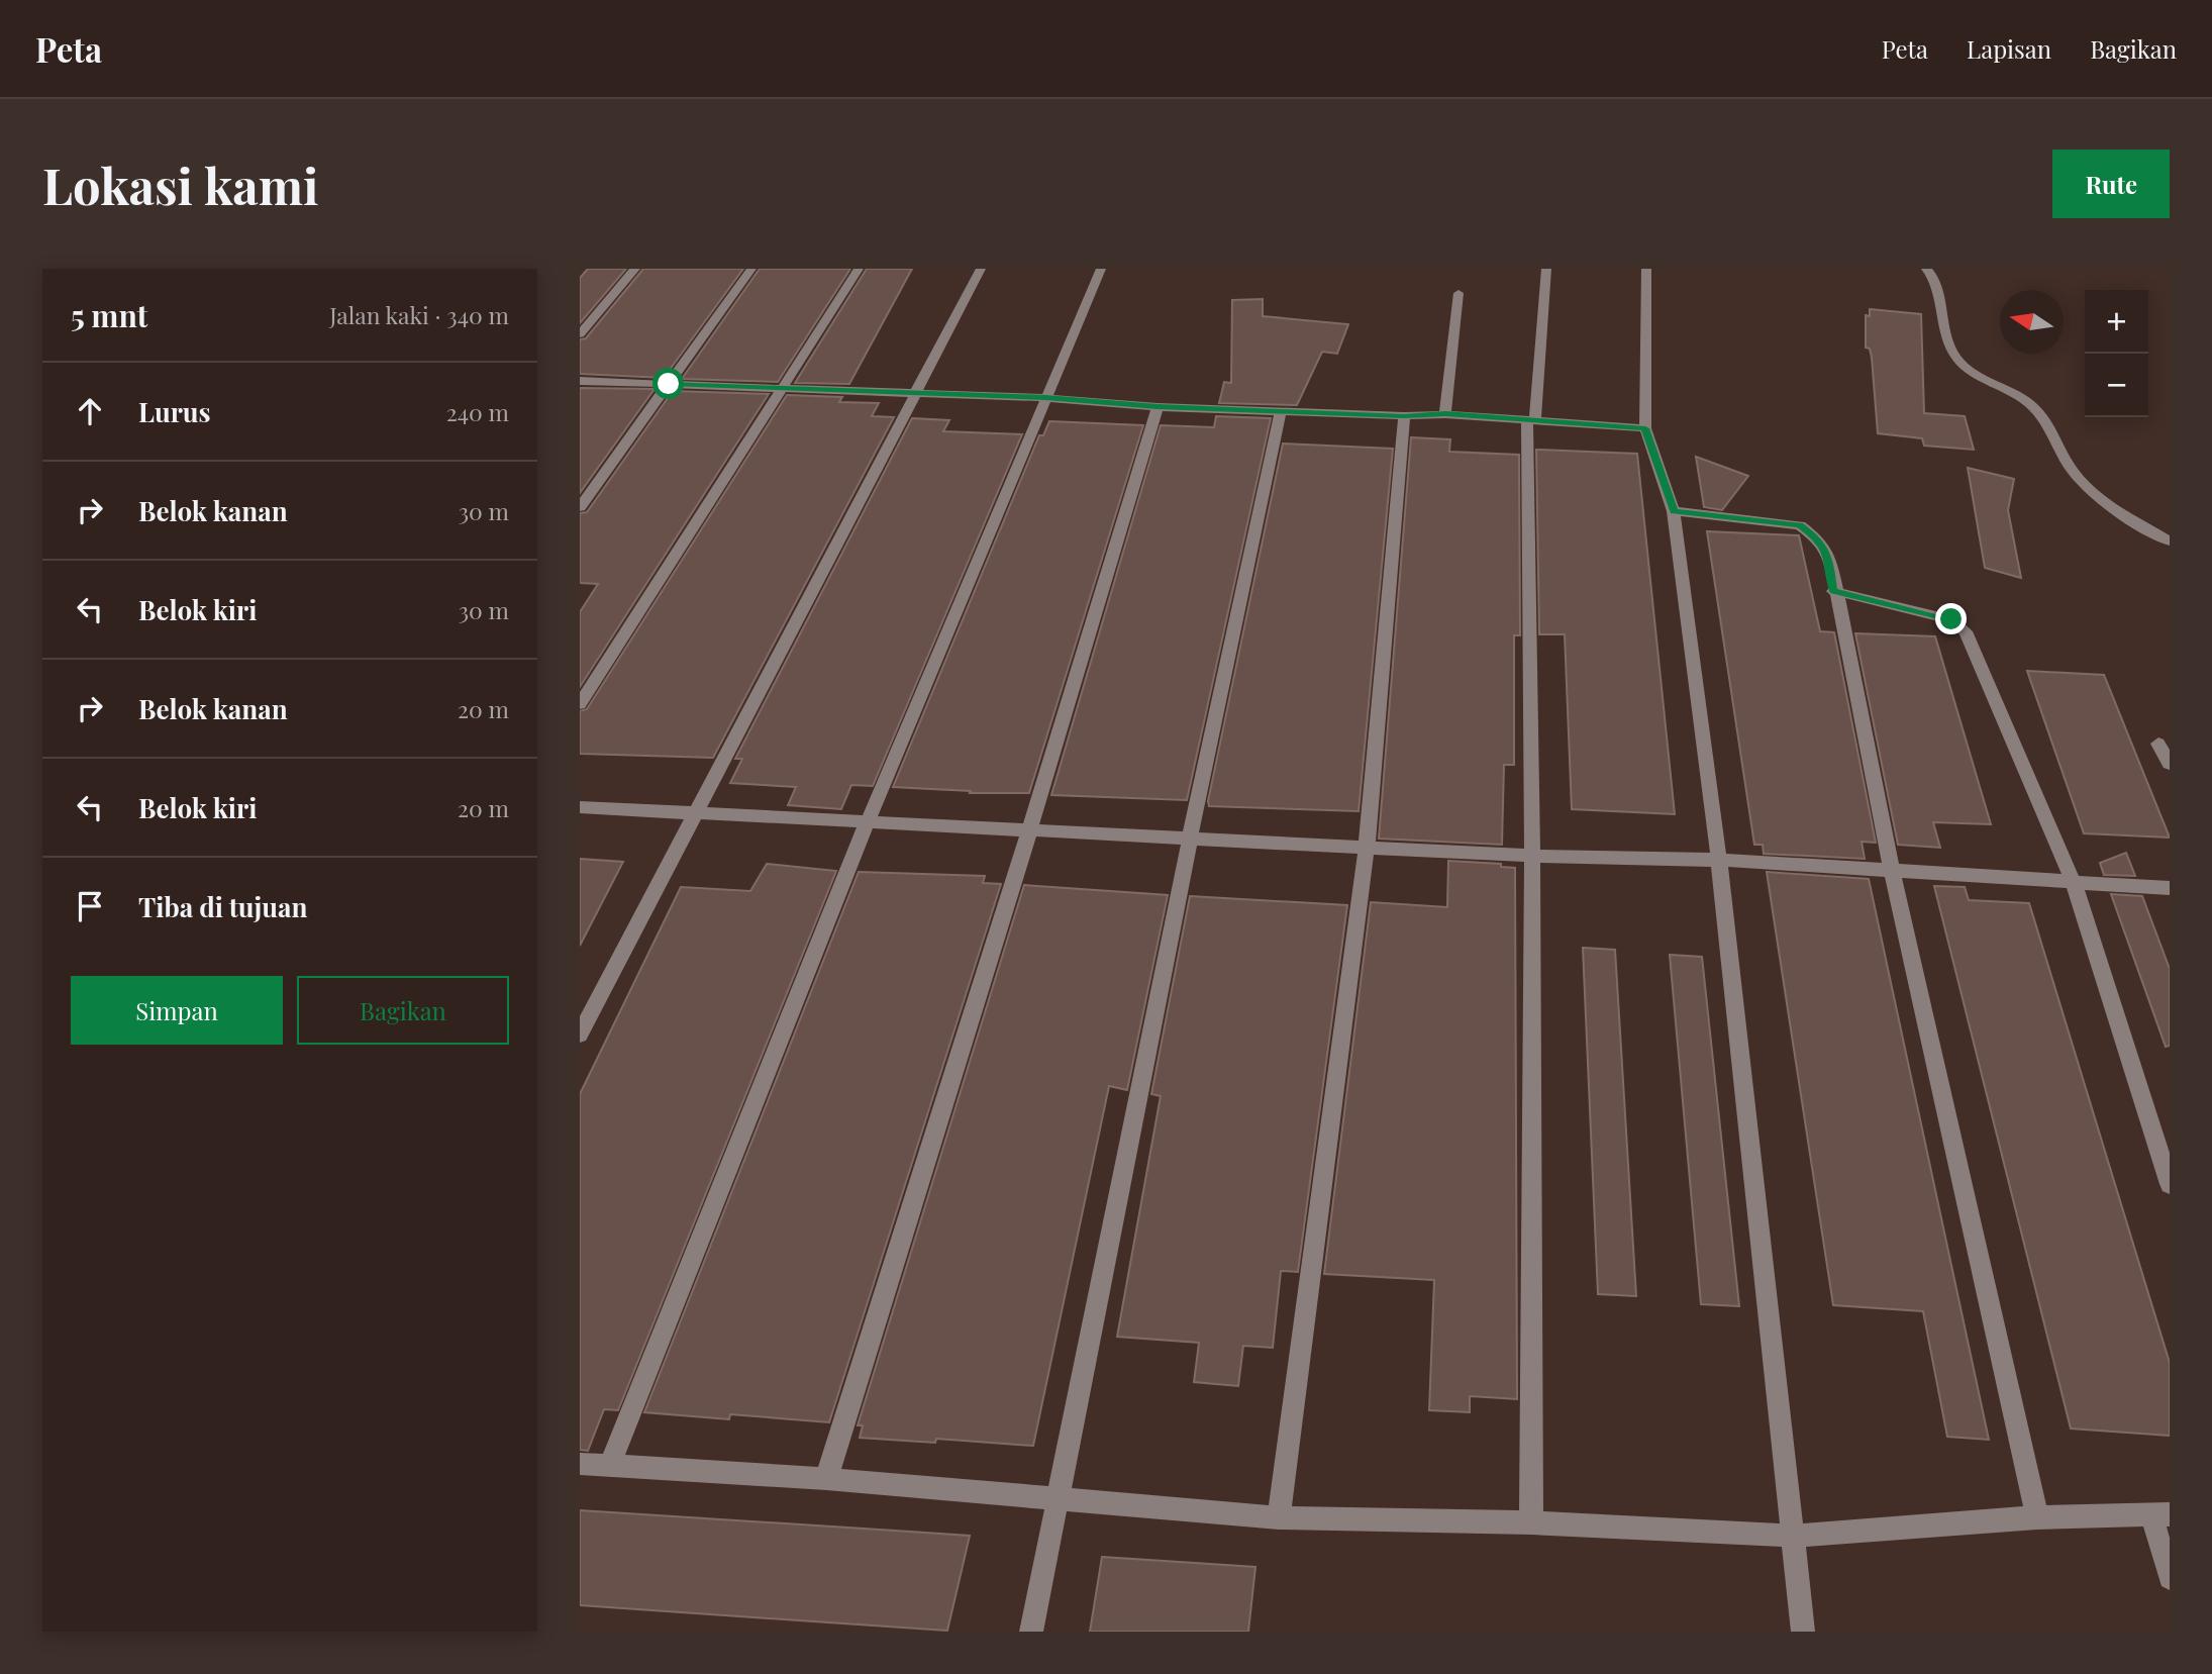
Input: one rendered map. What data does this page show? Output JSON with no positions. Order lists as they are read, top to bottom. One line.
{"north":"left","page":{"header":"Peta","nav":["Peta","Lapisan","Bagikan"],"buttons":["Rute",["Simpan","Bagikan"]],"title":"Lokasi kami","heading":["5 mnt","Jalan kaki · 340 m"],"map_buttons":["+","−"],"list":[["Lurus","240 m"],["Belok kanan","30 m"],["Belok kiri","30 m"],["Belok kanan","20 m"],["Belok kiri","20 m"],"Tiba di tujuan"]}}
